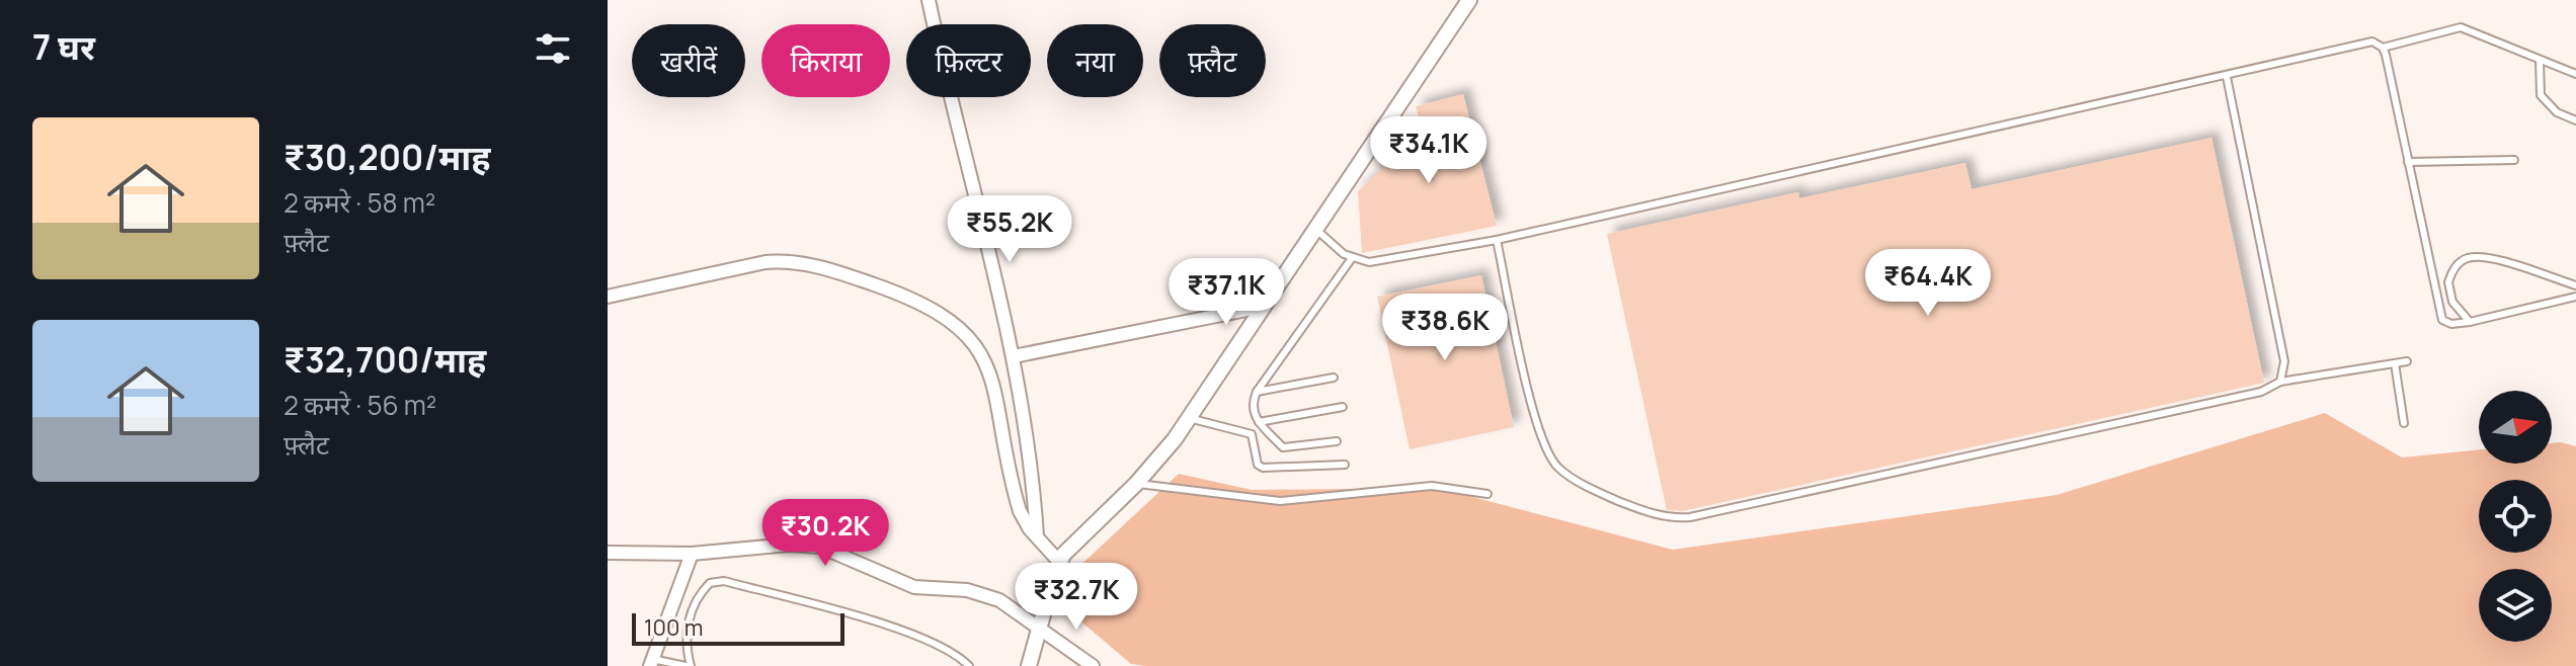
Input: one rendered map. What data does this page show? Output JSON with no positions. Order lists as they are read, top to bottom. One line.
{"scale_bar":"100 m","north":"right","page":{"heading":"7 घर","chip":["खरीदें","किराया","फ़िल्टर","नया","फ़्लैट"],"list":[{"name":"₹30,200/माह","note":"2 कमरे · 58 m² · फ़्लैट"},{"name":"₹32,700/माह","note":"2 कमरे · 56 m² · फ़्लैट"}],"price":["₹34.1K","₹55.2K","₹64.4K","₹37.1K","₹38.6K","₹30.2K","₹32.7K"],"scale":"100 m"}}
